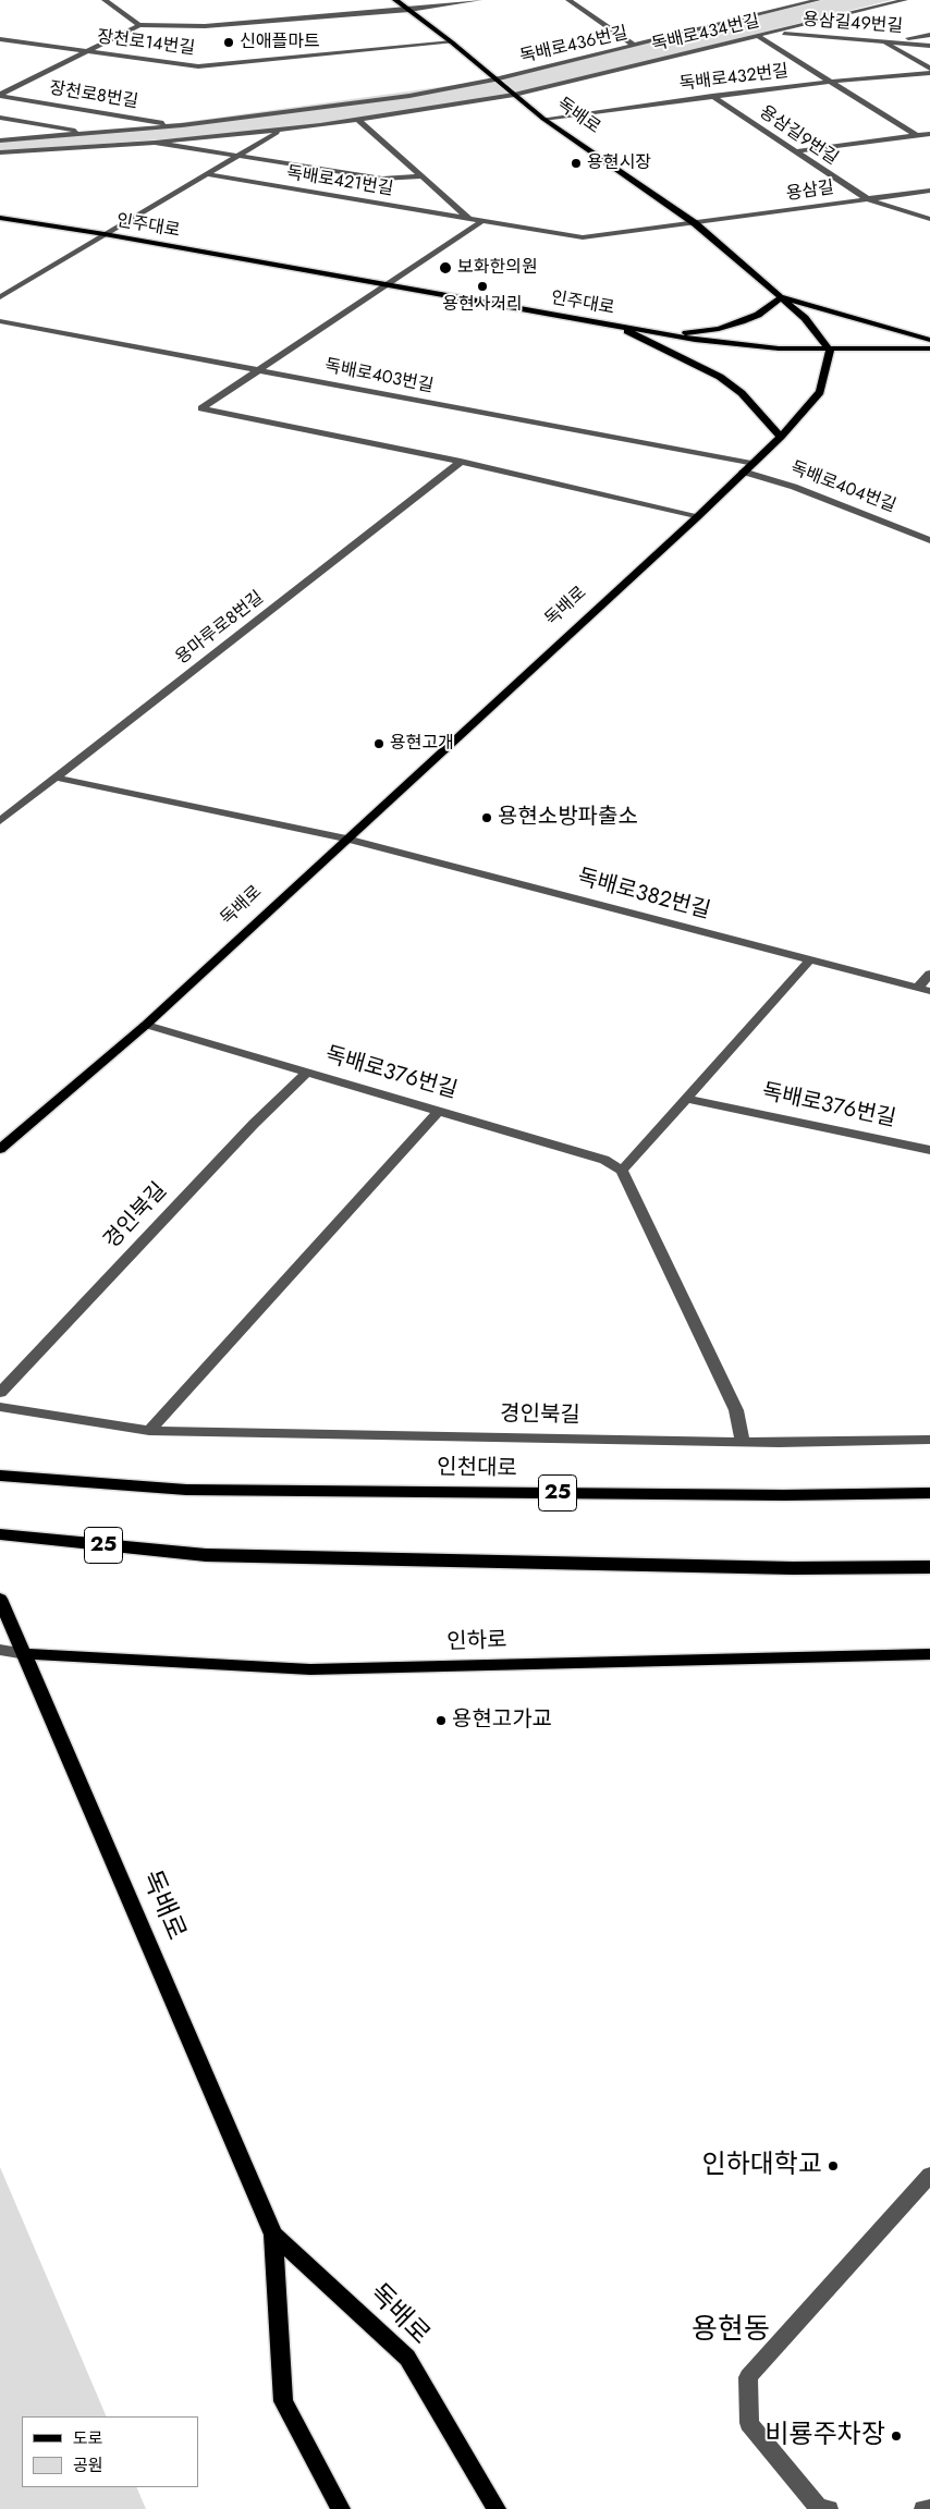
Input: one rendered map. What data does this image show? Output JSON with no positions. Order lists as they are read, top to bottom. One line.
{"streets":{"highway":["인천대로","25"],"main road":["독배로","인주대로","인하로"],"street":["용삼길49번길","독배로434번길","장천로14번길","독배로436번길","독배로432번길","장천로8번길","용삼길9번길","독배로421번길","용삼길","독배로403번길","독배로404번길","용마루로8번길","독배로382번길","독배로376번길","경인북길"]},"crossings":[["용삼길49번길","독배로434번길"],["독배로434번길","독배로"],["장천로14번길","독배로"],["독배로436번길","장천로8번길"],["독배로436번길","독배로"],["독배로432번길","독배로"],["독배로432번길","용삼길9번길"],["독배로","독배로421번길"],["독배로","용삼길"],["독배로","인주대로"],["독배로","독배로403번길"],["독배로","독배로404번길"],["독배로","독배로382번길"],["독배로","독배로376번길"],["독배로","인하로"],["용삼길9번길","용삼길"],["독배로421번길","용삼길"],["독배로421번길","인주대로"],["독배로403번길","독배로404번길"],["용마루로8번길","독배로382번길"],["독배로376번길","경인북길"]],"districts":["용현동"],"places":["신애플마트","용현시장","보화한의원","용현사거리","용현고개","용현소방파출소","용현고가교","인하대학교","비룡주차장"],"legend":["도로","공원"]}
